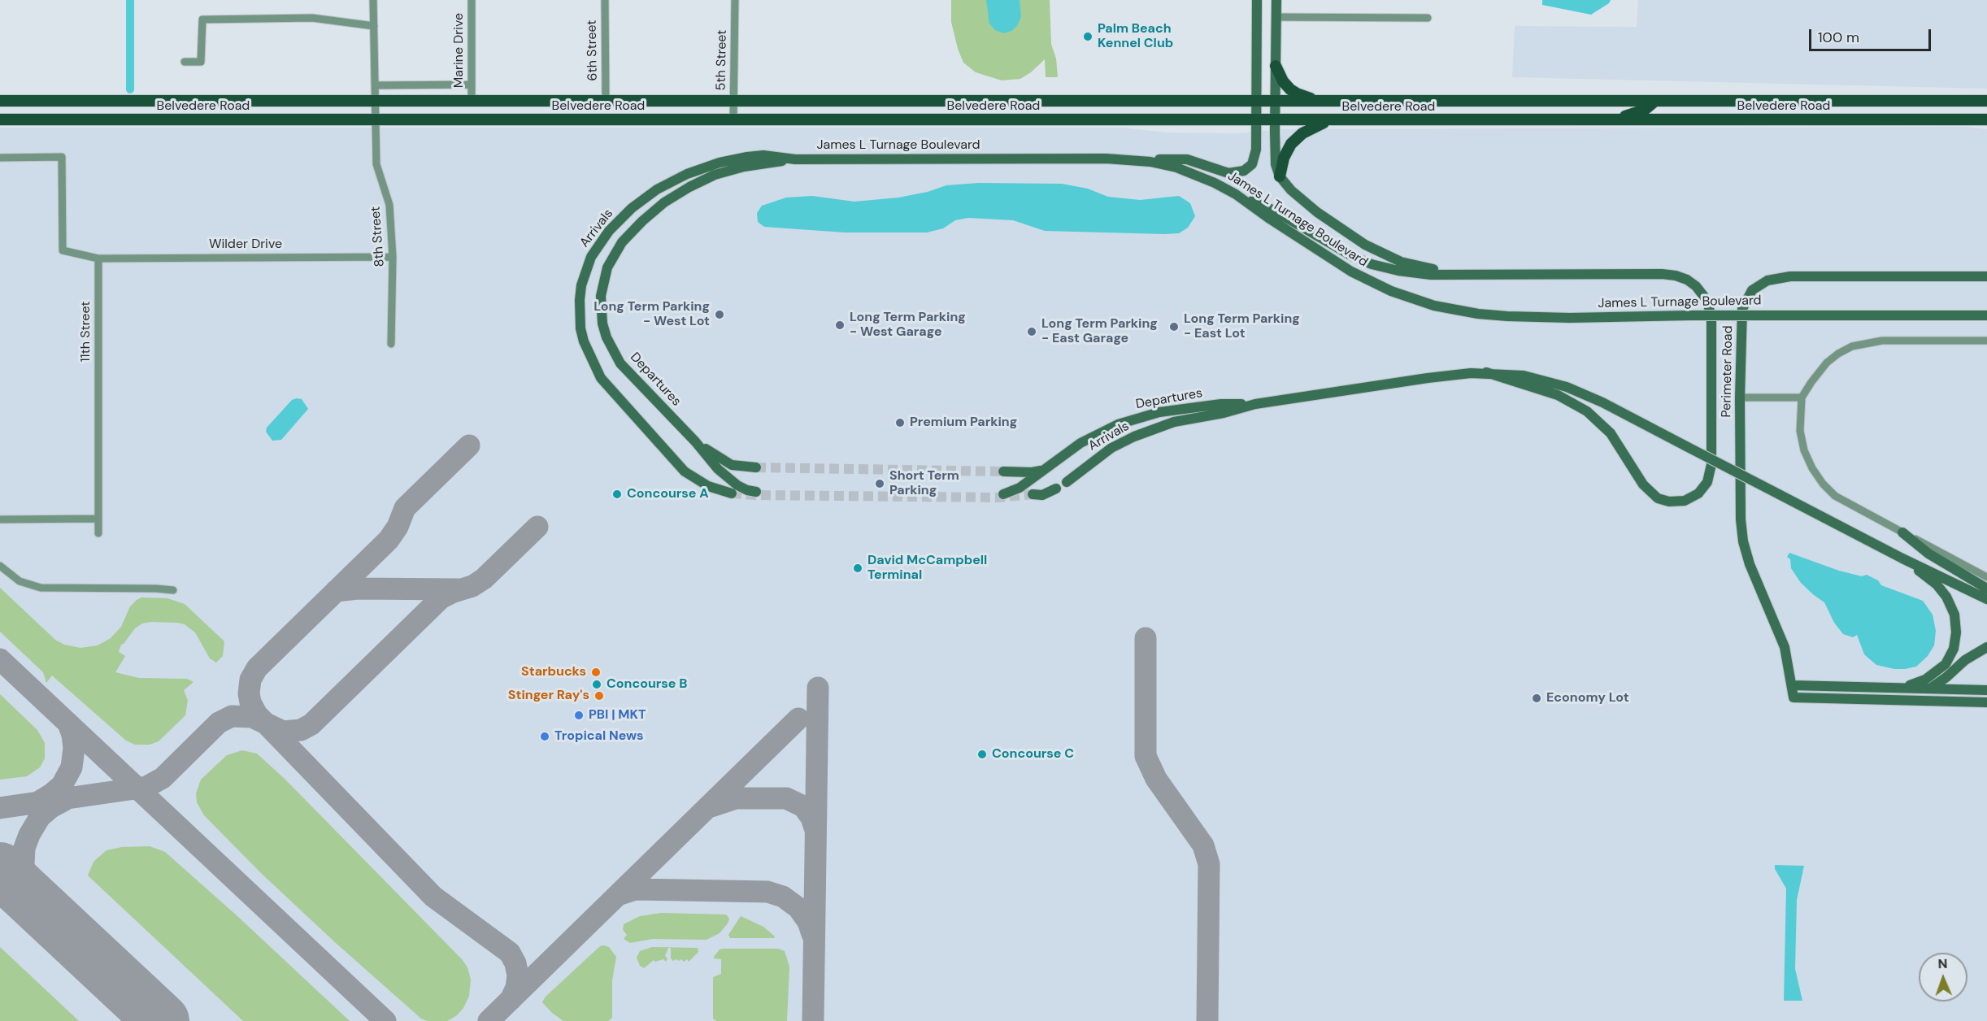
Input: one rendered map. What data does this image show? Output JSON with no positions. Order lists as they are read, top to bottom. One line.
{"streets":{"main road":["Belvedere Road"],"street":["Marine Drive","6th Street","5th Street","James L Turnage Boulevard","Arrivals","8th Street","Wilder Drive","11th Street","Perimeter Road","Departures"]},"crossings":[["Marine Drive","Belvedere Road"],["6th Street","Belvedere Road"],["5th Street","Belvedere Road"],["Belvedere Road","8th Street"],["James L Turnage Boulevard","Arrivals"],["James L Turnage Boulevard","Departures"],["Arrivals","Departures"],["8th Street","Wilder Drive"],["Wilder Drive","11th Street"]],"places":["Palm Beach Kennel Club","Long Term Parking - West Lot","Long Term Parking - West Garage","Long Term Parking - East Lot","Long Term Parking - East Garage","Premium Parking","Short Term Parking","Concourse A","David McCampbell Terminal","Starbucks","Concourse B","Stinger Ray's","Economy Lot","PBI | MKT","Tropical News","Concourse C"],"scale_bar":"100 m","north":"top"}
